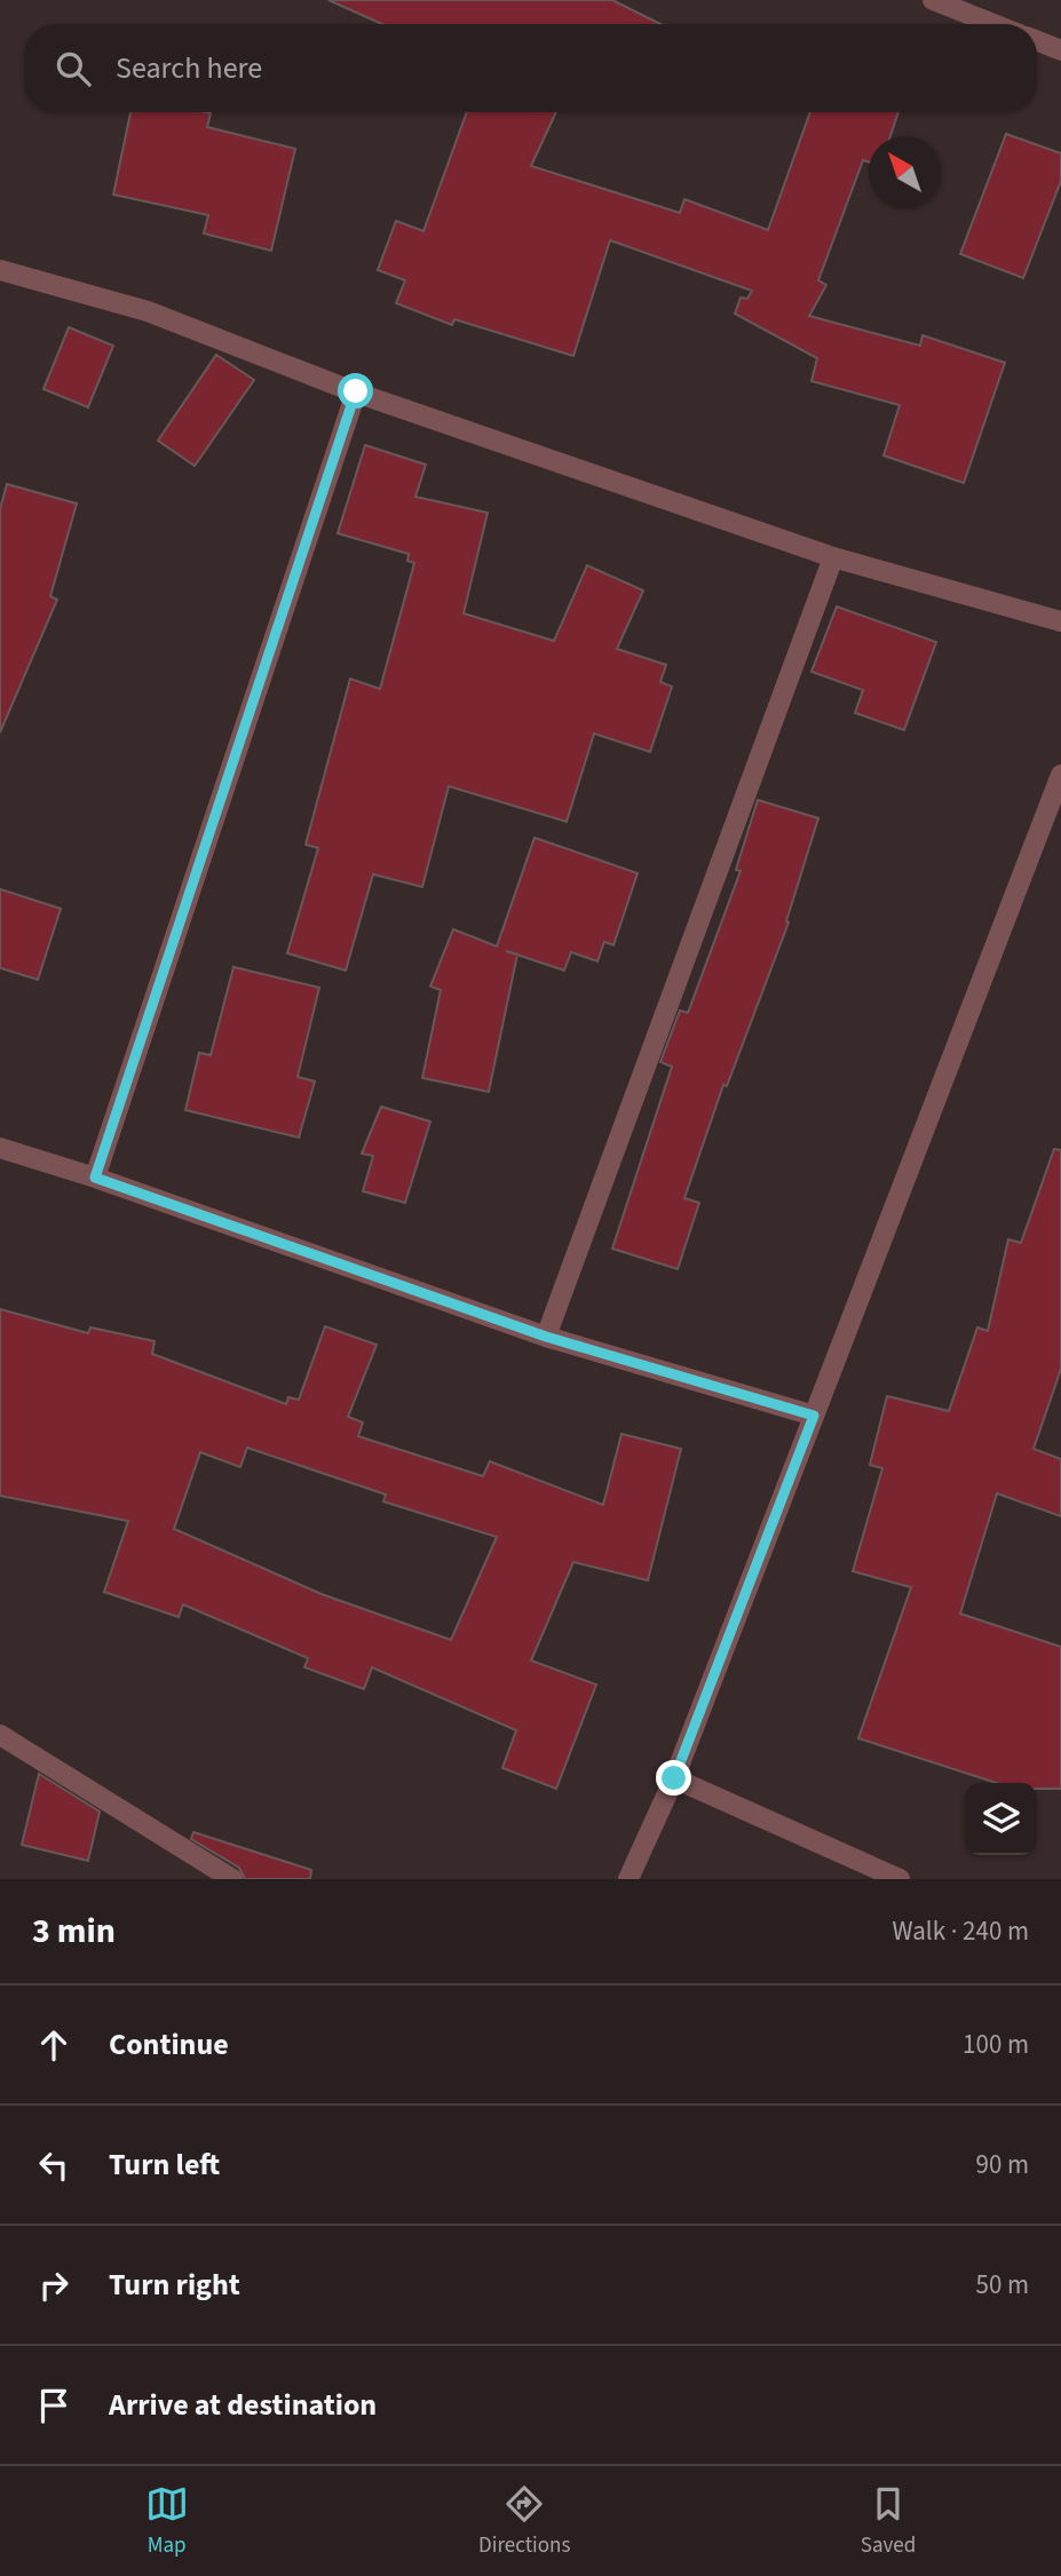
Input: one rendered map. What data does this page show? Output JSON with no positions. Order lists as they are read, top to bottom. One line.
{"north":"top left","page":{"search":"Search here","heading":["3 min","Walk · 240 m"],"list":[["Continue","100 m"],["Turn left","90 m"],["Turn right","50 m"],"Arrive at destination"],"nav":["Map","Directions","Saved"]}}
